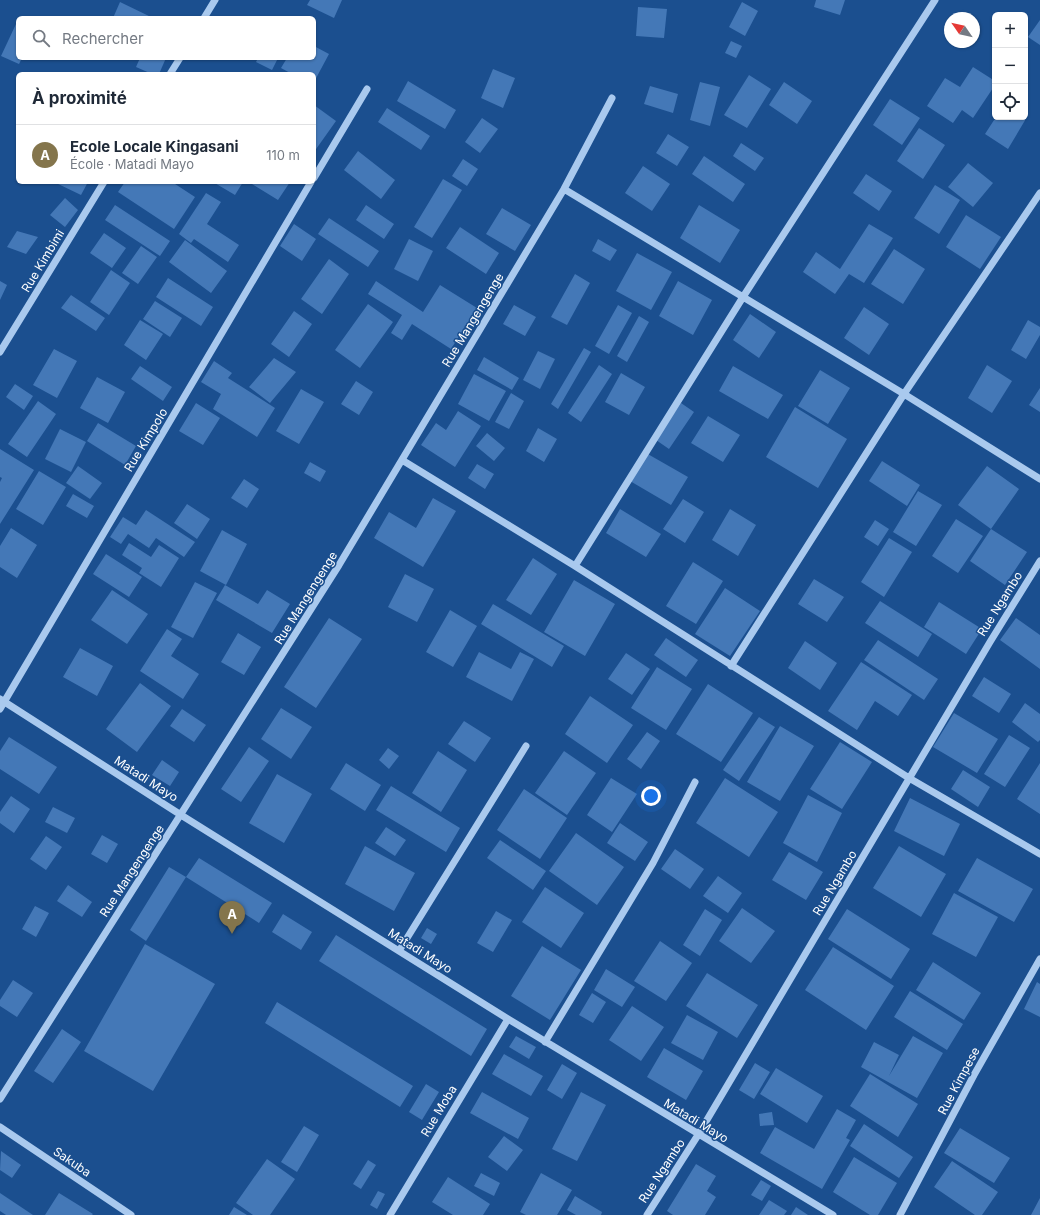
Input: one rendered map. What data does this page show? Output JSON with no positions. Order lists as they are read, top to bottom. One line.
{"streets":{"street":["Rue Kimbimi","Rue Mangengenge","Rue Kimpolo","Rue Ngambo","Matadi Mayo","Rue Kimpese","Rue Moba","Sakuba"]},"crossings":[["Rue Mangengenge","Matadi Mayo"],["Rue Kimpolo","Matadi Mayo"],["Rue Ngambo","Matadi Mayo"],["Matadi Mayo","Rue Moba"]],"north":"top left","page":{"map_buttons":["+","−"],"search":"Rechercher","heading":"À proximité","list":[{"mark":"A","name":"Ecole Locale Kingasani","note":"École · Matadi Mayo","value":"110 m"}],"pins":"A"}}
